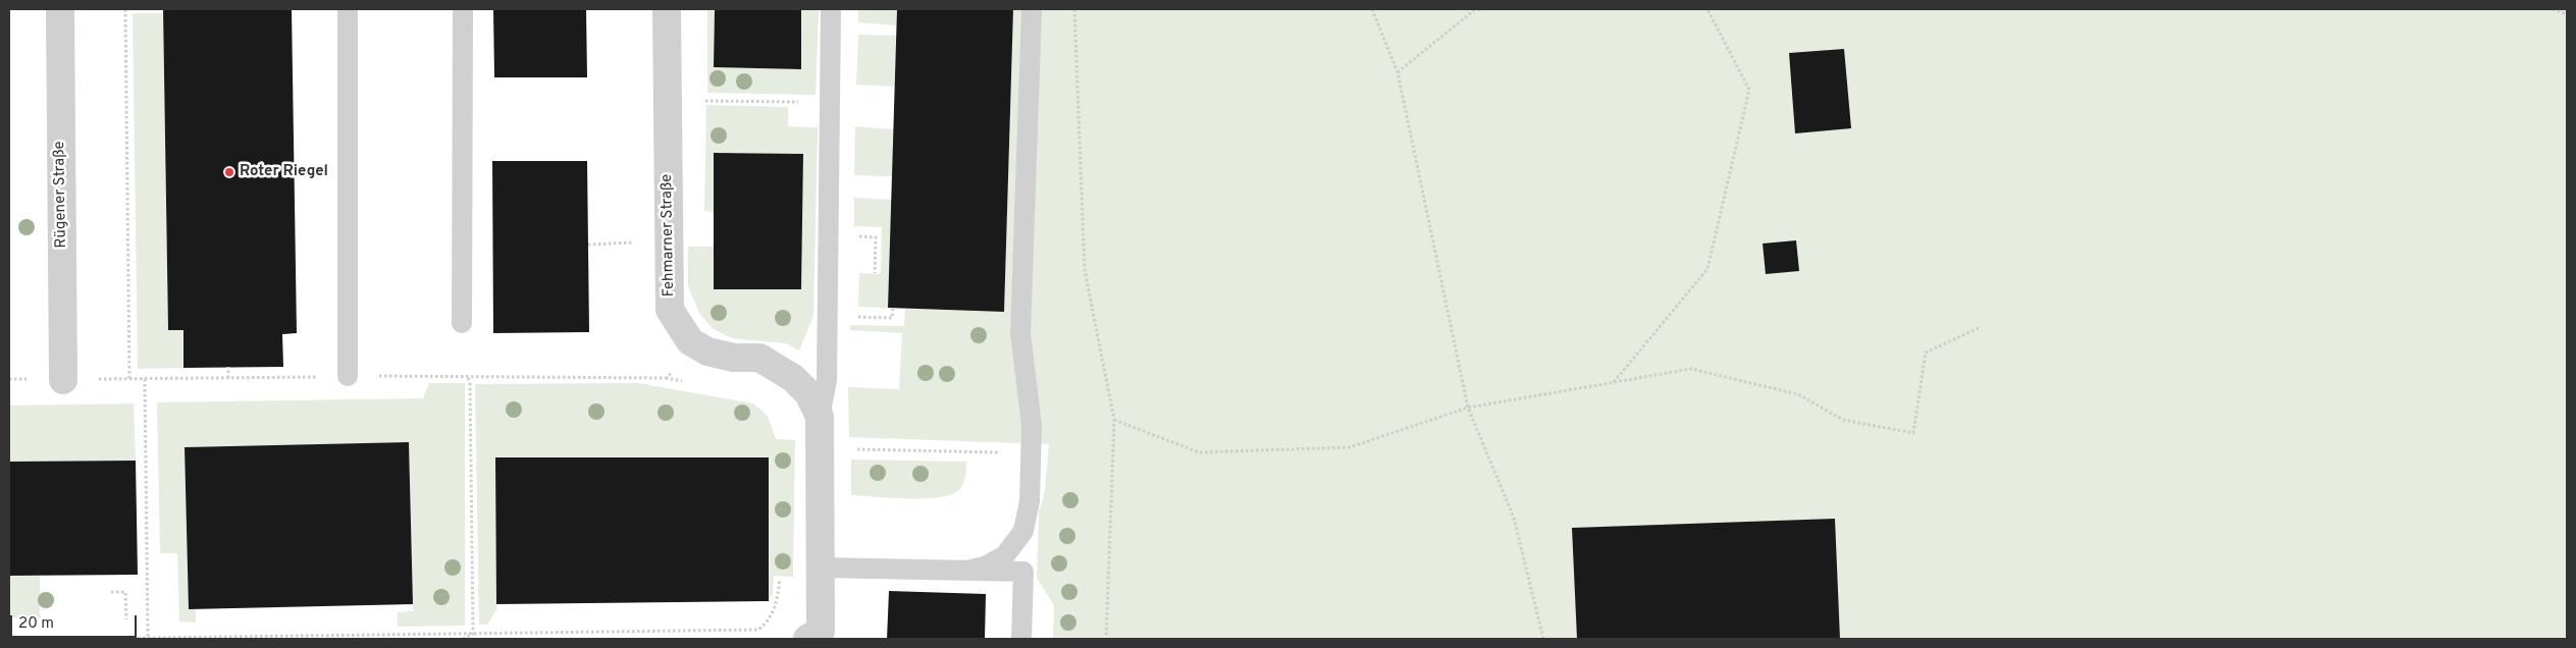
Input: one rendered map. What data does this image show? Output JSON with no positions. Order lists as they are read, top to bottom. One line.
{"streets":{"street":["Rügener Straße","Fehmarner Straße"]},"places":["Roter Riegel"],"scale_bar":"20 m"}
